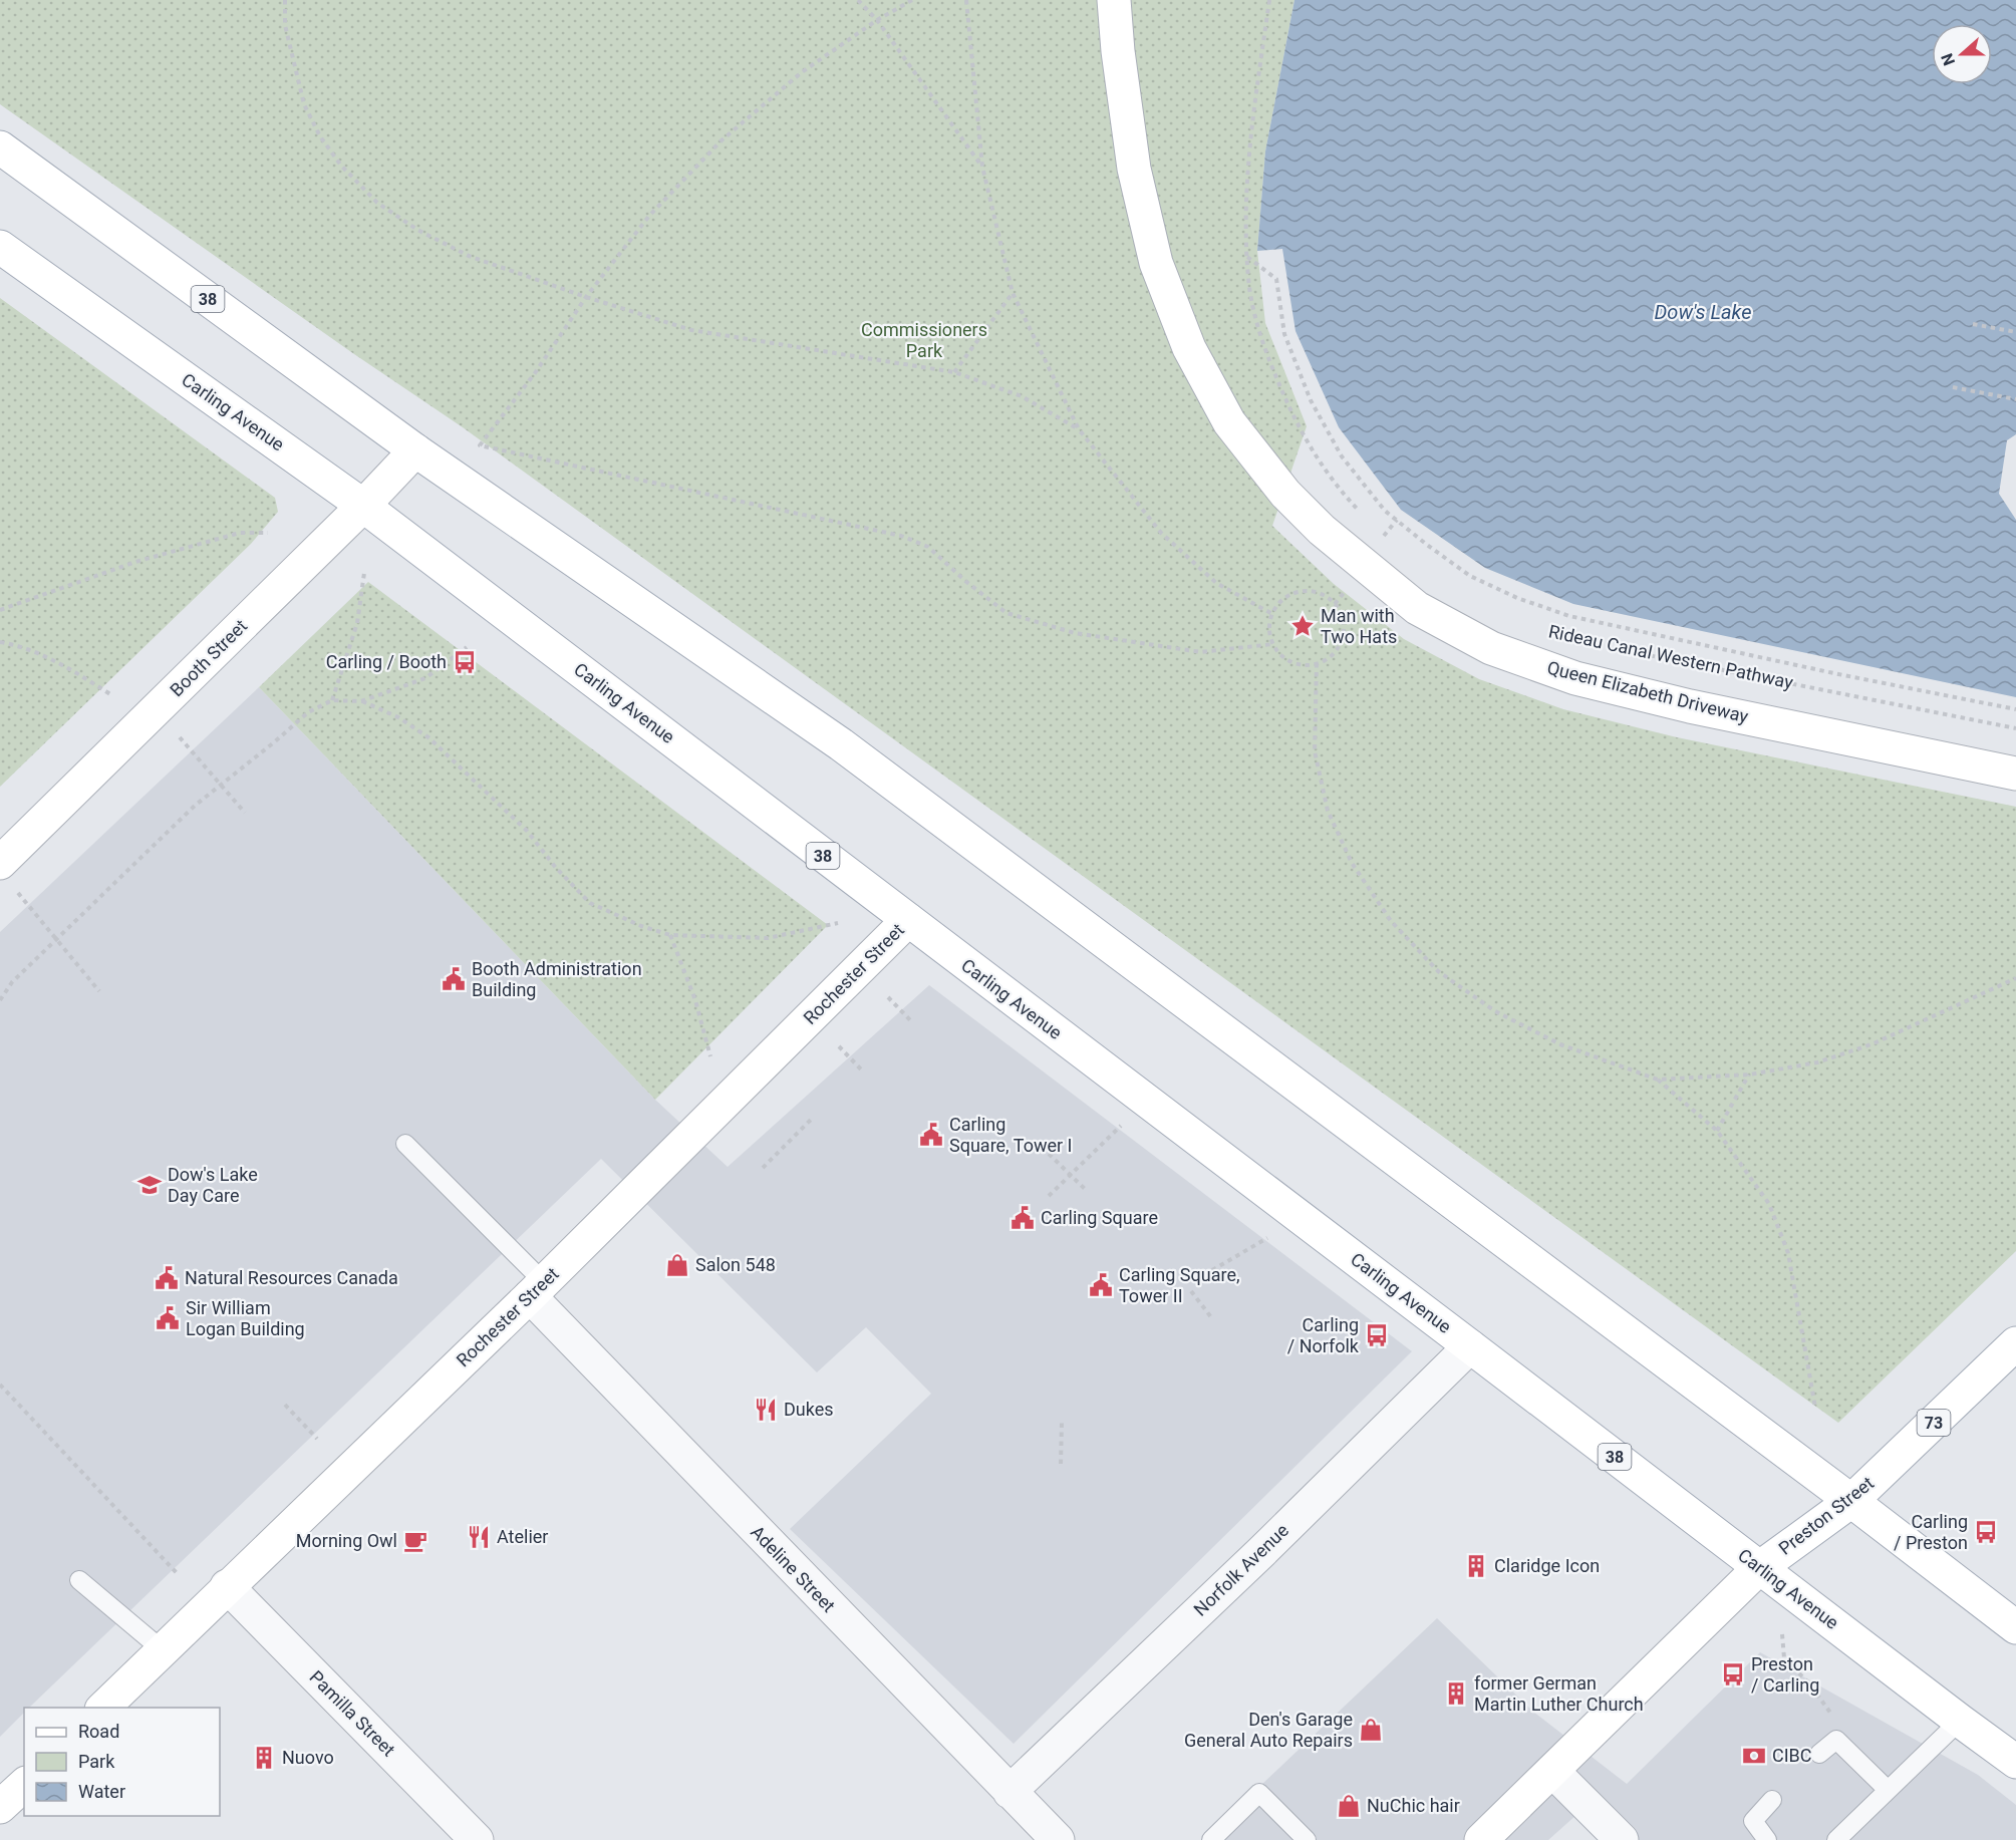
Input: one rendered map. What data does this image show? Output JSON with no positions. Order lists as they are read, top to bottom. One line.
{"streets":{"main road":["38","Carling Avenue","Booth Street","Queen Elizabeth Driveway","Rochester Street","73","Preston Street"],"street":["Adeline Street","Norfolk Avenue","Pamilla Street"],"path":["Rideau Canal Western Pathway"]},"crossings":[["38","Booth Street"],["38","Preston Street"],["Carling Avenue","Booth Street"],["Carling Avenue","Rochester Street"],["Carling Avenue","Preston Street"],["Carling Avenue","Norfolk Avenue"],["Rochester Street","Adeline Street"],["Rochester Street","Pamilla Street"],["Adeline Street","Norfolk Avenue"]],"water":["Dow's Lake"],"parks":["Commissioners Park"],"places":{"place":["Man with Two Hats"],"bus stop":["Carling / Booth","Carling / Norfolk","Carling / Preston","Preston / Carling"],"public building":["Booth Administration Building","Carling Square, Tower I","Carling Square","Natural Resources Canada","Carling Square, Tower II","Sir William Logan Building"],"school or university":["Dow's Lake Day Care"],"shop":["Salon 548","Den's Garage General Auto Repairs","NuChic hair"],"restaurant":["Dukes","Atelier"],"cafe":["Morning Owl"],"building":["Claridge Icon","former German Martin Luther Church","Nuovo"],"bank":["CIBC"]},"legend":["Road","Park","Water"],"north":"left"}
